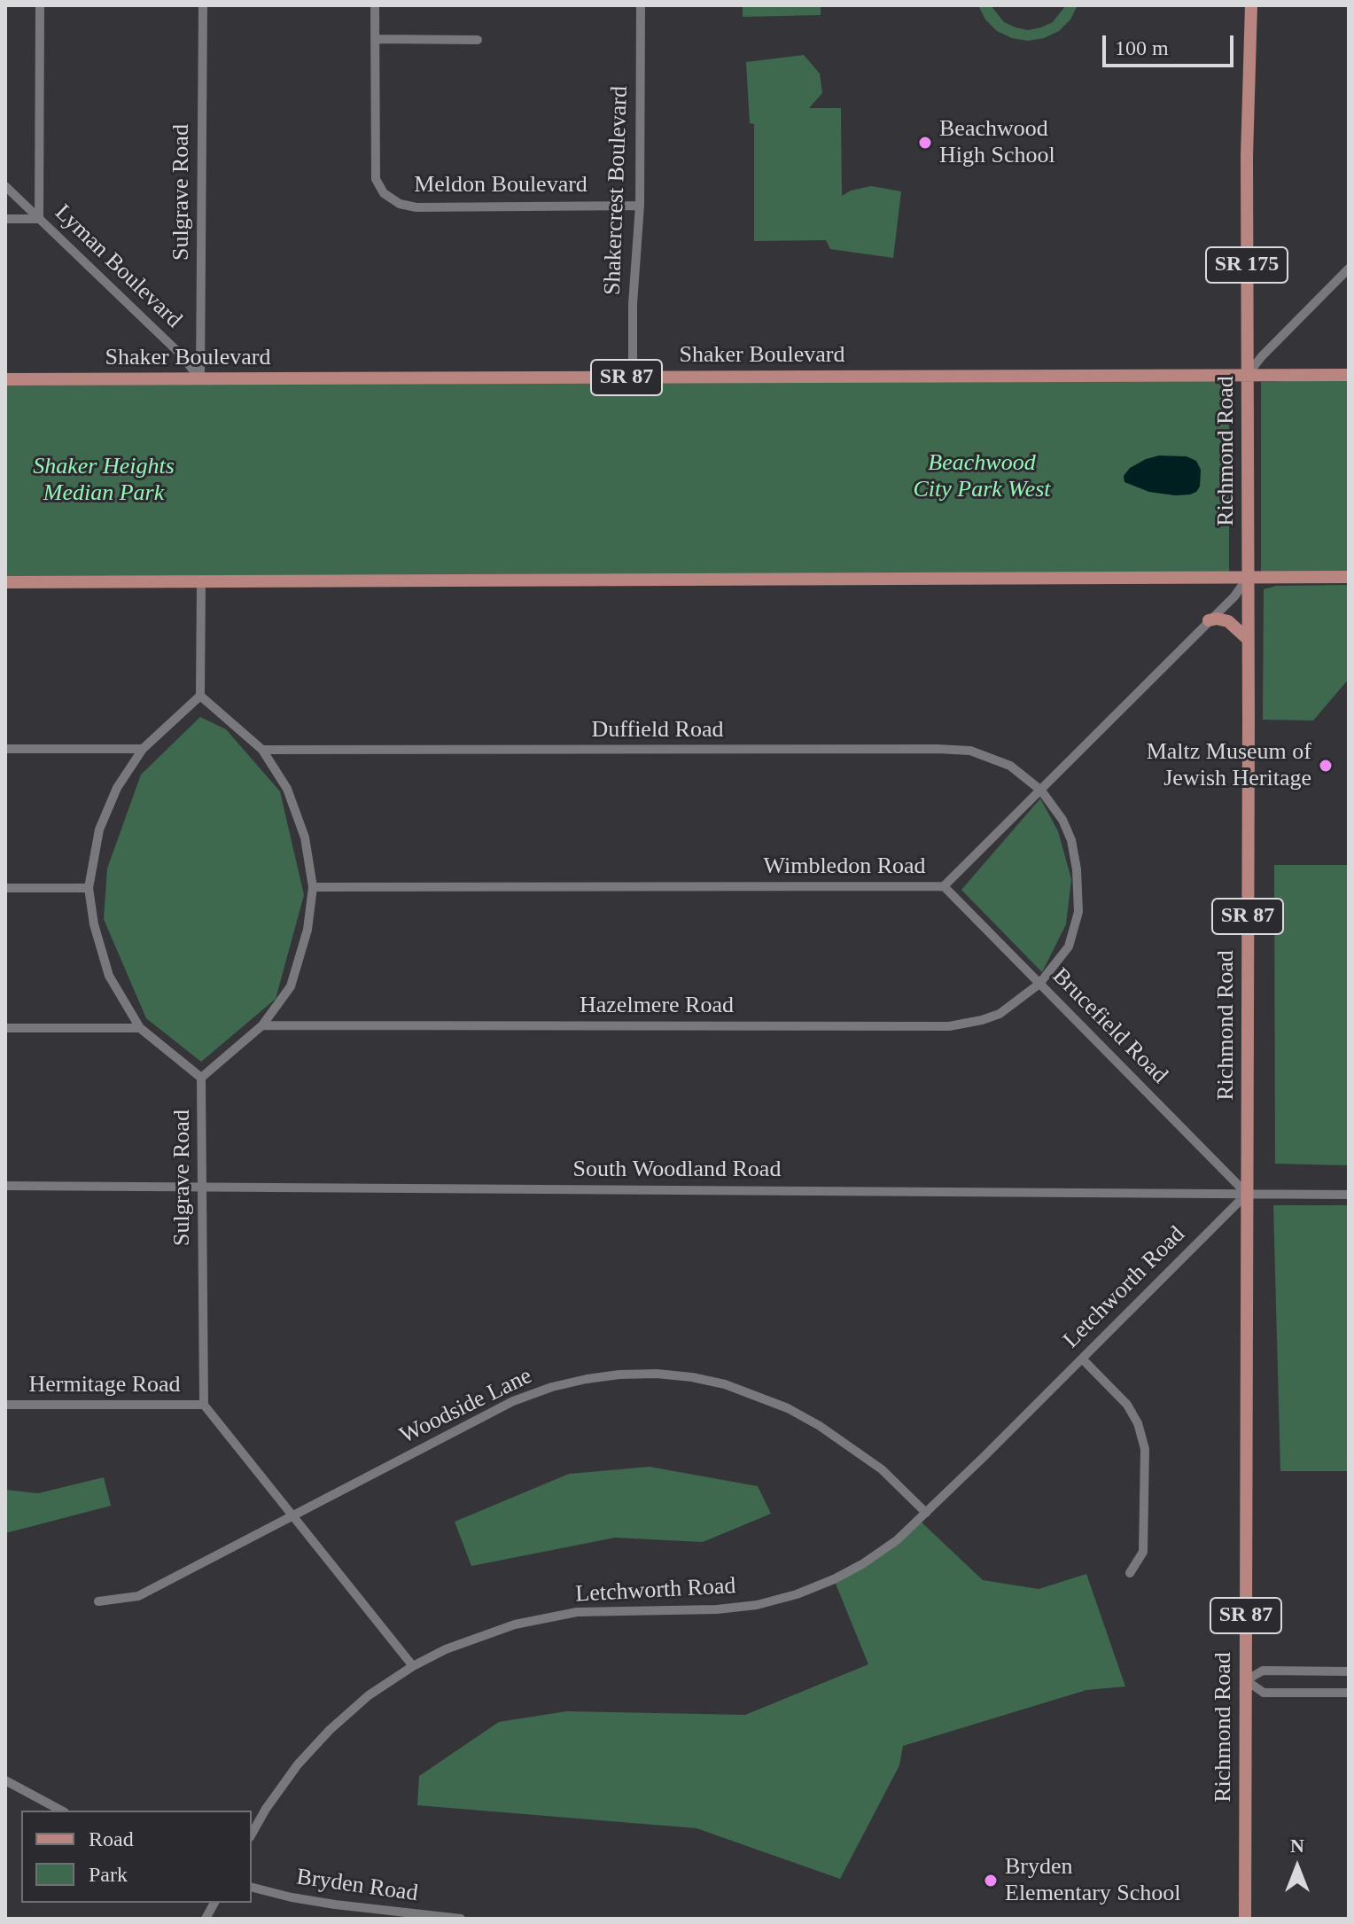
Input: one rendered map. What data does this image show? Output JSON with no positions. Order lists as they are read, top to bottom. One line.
{"streets":{"main road":["SR 175","Shaker Boulevard","SR 87","Richmond Road"],"street":["Meldon Boulevard","Shakercrest Boulevard","Sulgrave Road","Lyman Boulevard","Duffield Road","Wimbledon Road","Hazelmere Road","Brucefield Road","South Woodland Road","Letchworth Road","Hermitage Road","Woodside Lane","Bryden Road"]},"crossings":[["Meldon Boulevard","Shakercrest Boulevard"],["Shakercrest Boulevard","Shaker Boulevard"],["Sulgrave Road","Lyman Boulevard"],["Sulgrave Road","Shaker Boulevard"],["Sulgrave Road","South Woodland Road"],["Sulgrave Road","Hermitage Road"],["Lyman Boulevard","Shaker Boulevard"],["Shaker Boulevard","Richmond Road"],["Richmond Road","Wimbledon Road"],["Richmond Road","Brucefield Road"],["Richmond Road","South Woodland Road"],["Richmond Road","Letchworth Road"],["Duffield Road","Wimbledon Road"],["Duffield Road","Hazelmere Road"],["Duffield Road","Brucefield Road"],["Wimbledon Road","Brucefield Road"],["Hazelmere Road","Brucefield Road"],["Brucefield Road","South Woodland Road"],["Brucefield Road","Letchworth Road"],["South Woodland Road","Letchworth Road"],["Letchworth Road","Woodside Lane"]],"parks":["Beachwood City Park West","Shaker Heights Median Park"],"places":["Beachwood High School","Maltz Museum of Jewish Heritage","Bryden Elementary School"],"legend":["Road","Park"],"scale_bar":"100 m","north":"top"}
